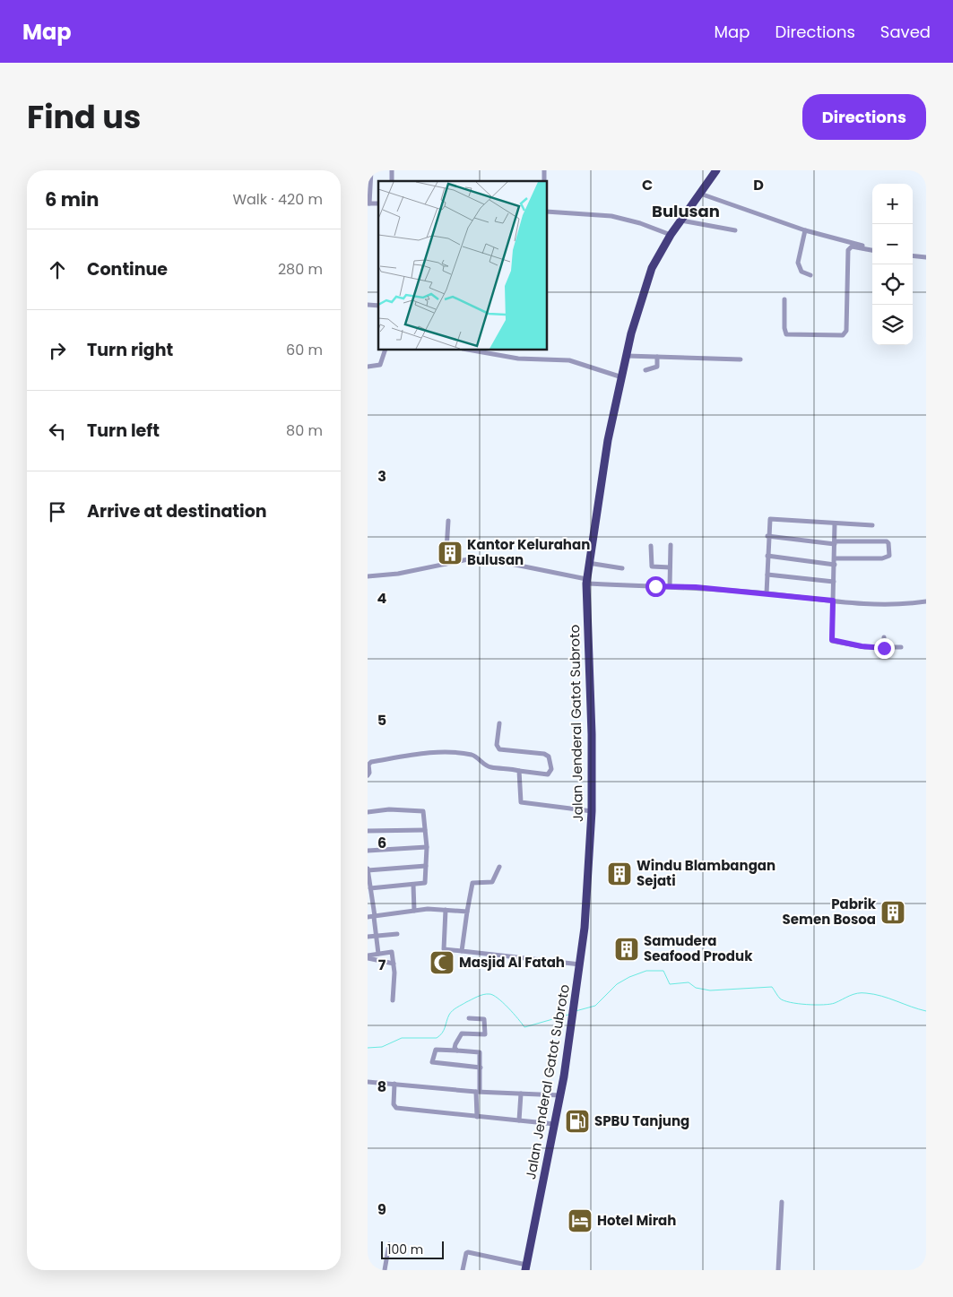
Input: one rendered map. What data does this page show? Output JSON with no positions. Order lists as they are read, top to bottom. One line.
{"streets":{"highway":["Jalan Jenderal Gatot Subroto"]},"districts":["Bulusan"],"places":{"building":["Kantor Kelurahan Bulusan","Windu Blambangan Sejati","Pabrik Semen Bosoa","Samudera Seafood Produk"],"mosque":["Masjid Al Fatah"],"fuel station":["SPBU Tanjung"],"hotel":["Hotel Mirah"]},"scale_bar":"100 m","page":{"header":"Map","nav":["Map","Directions","Saved"],"title":"Find us","buttons":"Directions","heading":["6 min","Walk · 420 m"],"map_buttons":["+","−"],"list":[["Continue","280 m"],["Turn right","60 m"],["Turn left","80 m"],"Arrive at destination"],"scale":"100 m"},"grid":{"columns":["C","D"],"rows":["3","4","5","6","7","8","9"]}}
